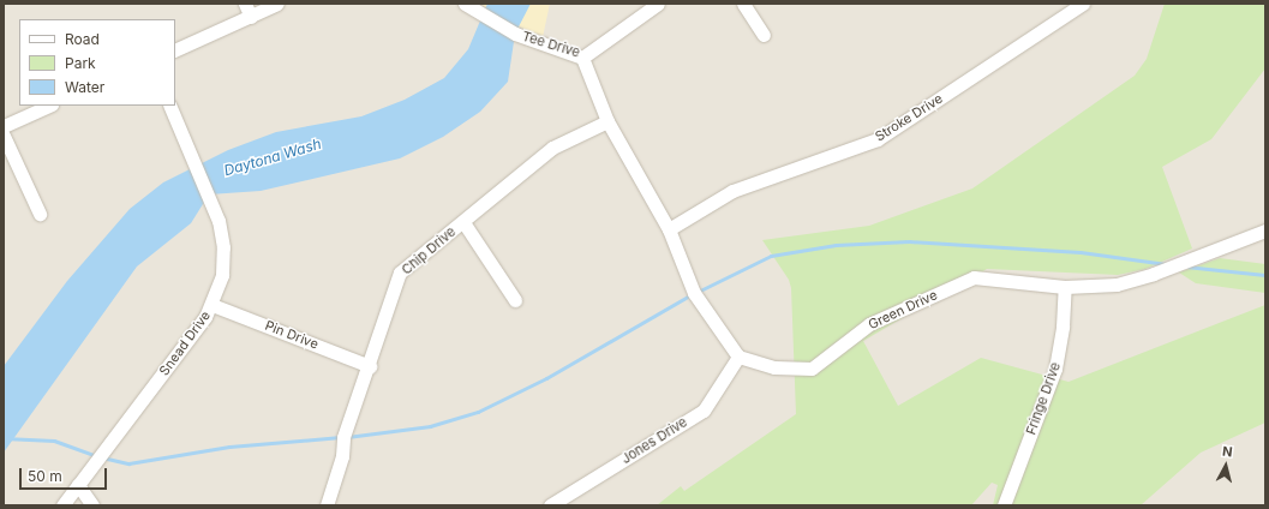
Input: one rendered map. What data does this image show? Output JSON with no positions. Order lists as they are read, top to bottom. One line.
{"streets":{"street":["Tee Drive","Stroke Drive","Chip Drive","Green Drive","Pin Drive","Snead Drive","Fringe Drive","Jones Drive"]},"crossings":[["Chip Drive","Pin Drive"],["Green Drive","Fringe Drive"],["Green Drive","Jones Drive"],["Pin Drive","Snead Drive"]],"water":["Daytona Wash"],"legend":["Road","Park","Water"],"scale_bar":"50 m","north":"top"}
